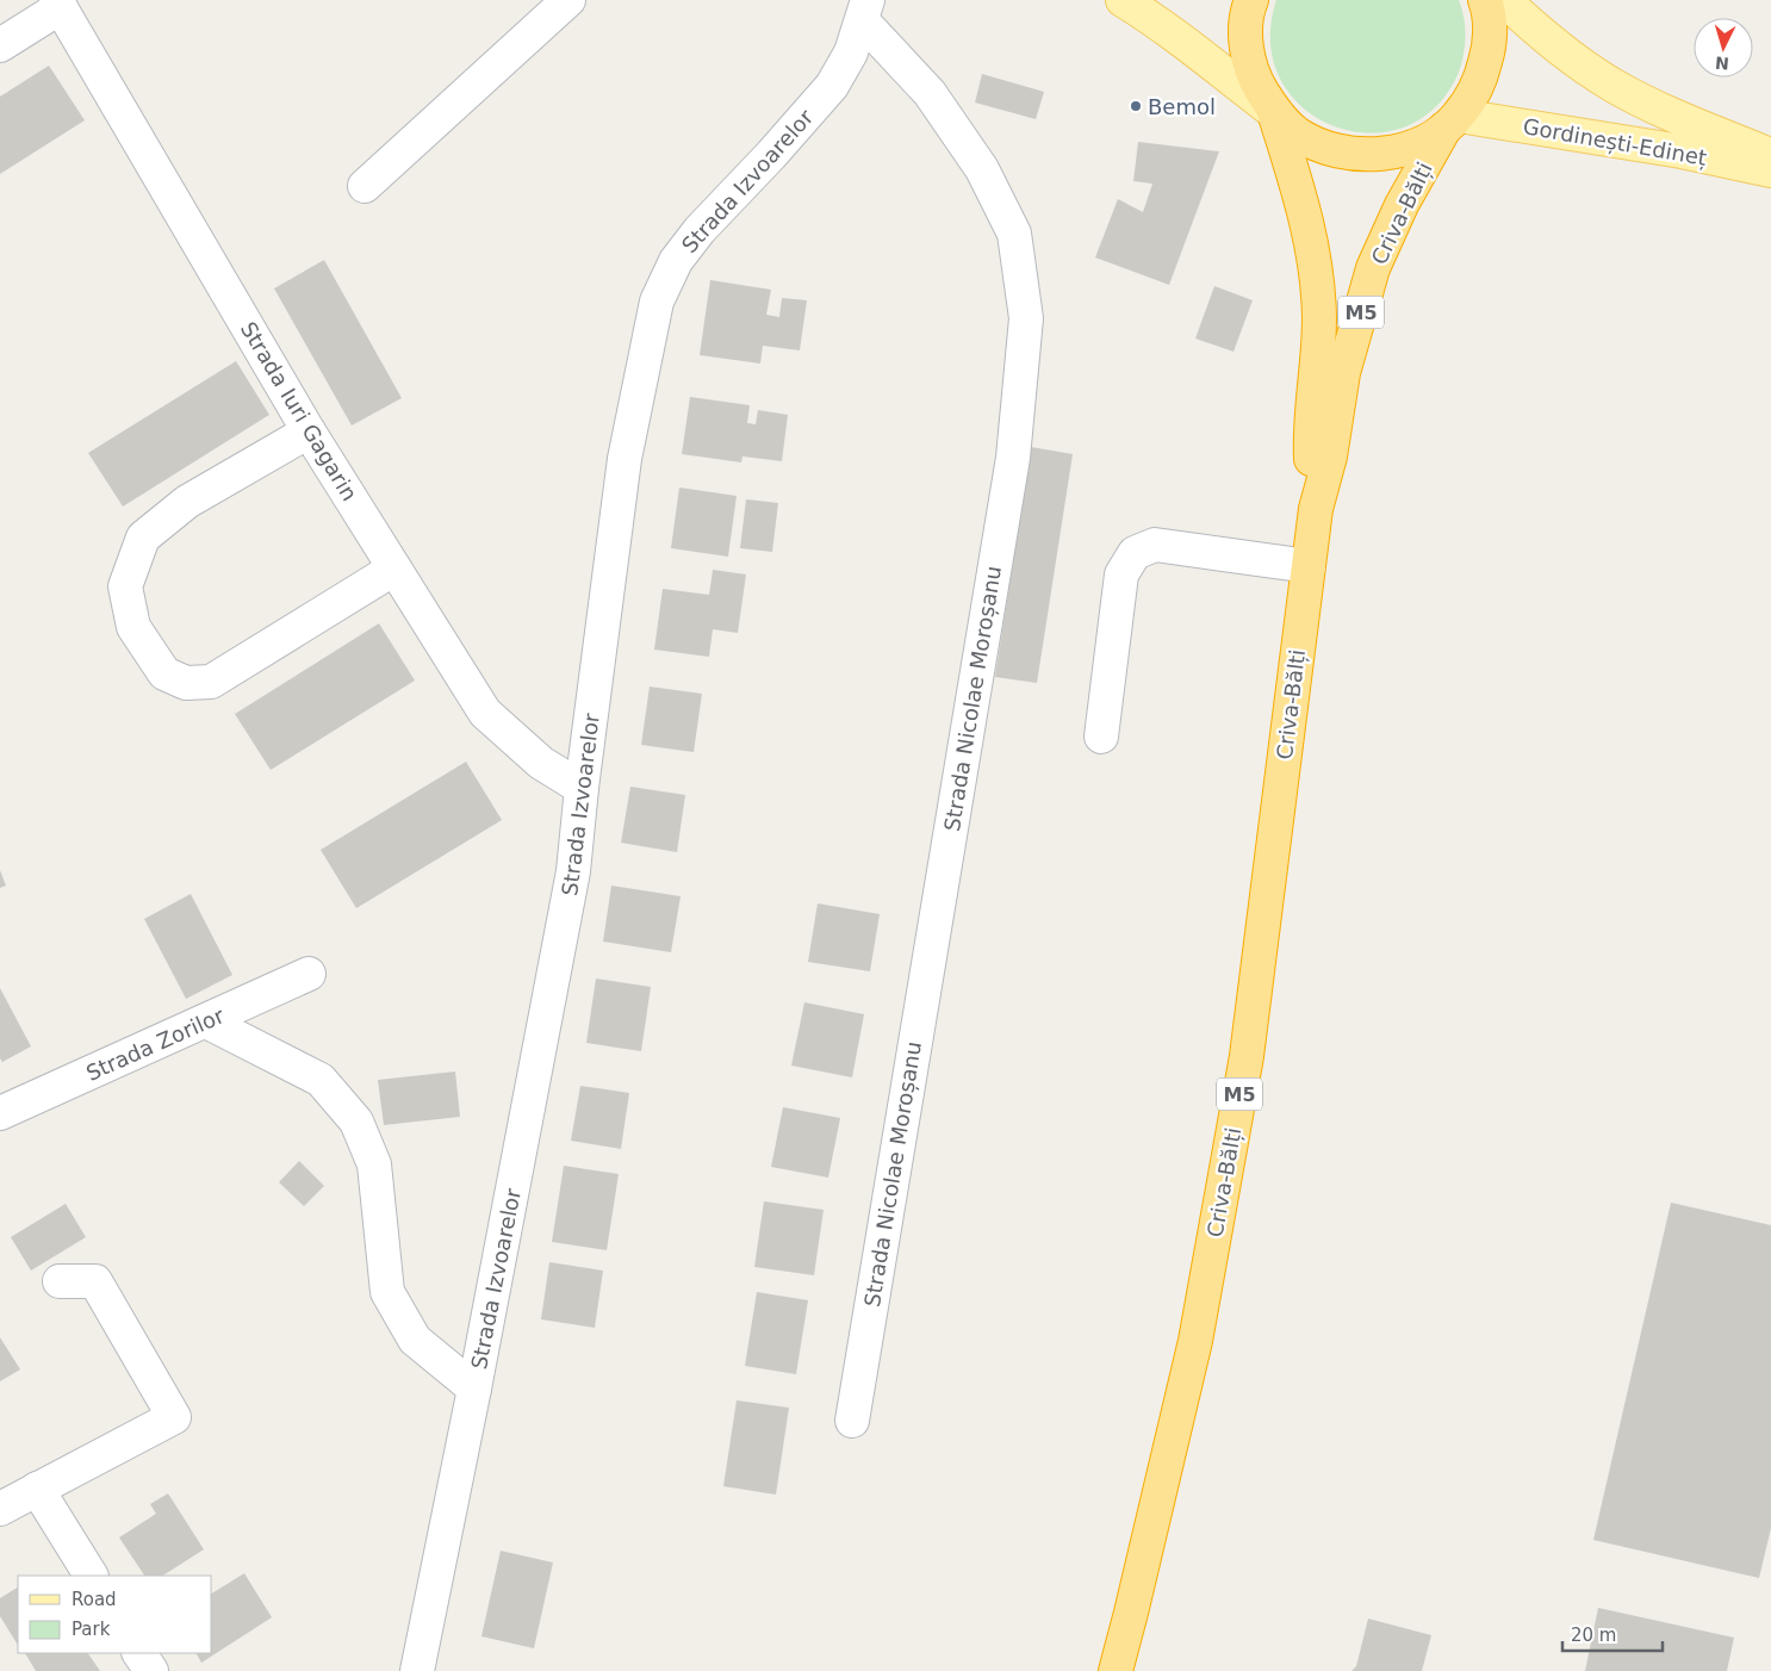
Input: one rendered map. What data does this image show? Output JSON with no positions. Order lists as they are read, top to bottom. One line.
{"streets":{"highway":["Criva-Bălți","M5"],"main road":["Gordinești-Edineț"],"street":["Strada Izvoarelor","Strada Iuri Gagarin","Strada Nicolae Moroșanu","Strada Zorilor"]},"crossings":[["Gordinești-Edineț","Criva-Bălți"],["Gordinești-Edineț","M5"],["Strada Izvoarelor","Strada Iuri Gagarin"],["Strada Izvoarelor","Strada Nicolae Moroșanu"],["Criva-Bălți","M5"]],"places":["Bemol"],"legend":["Road","Park"],"scale_bar":"20 m","north":"bottom"}
